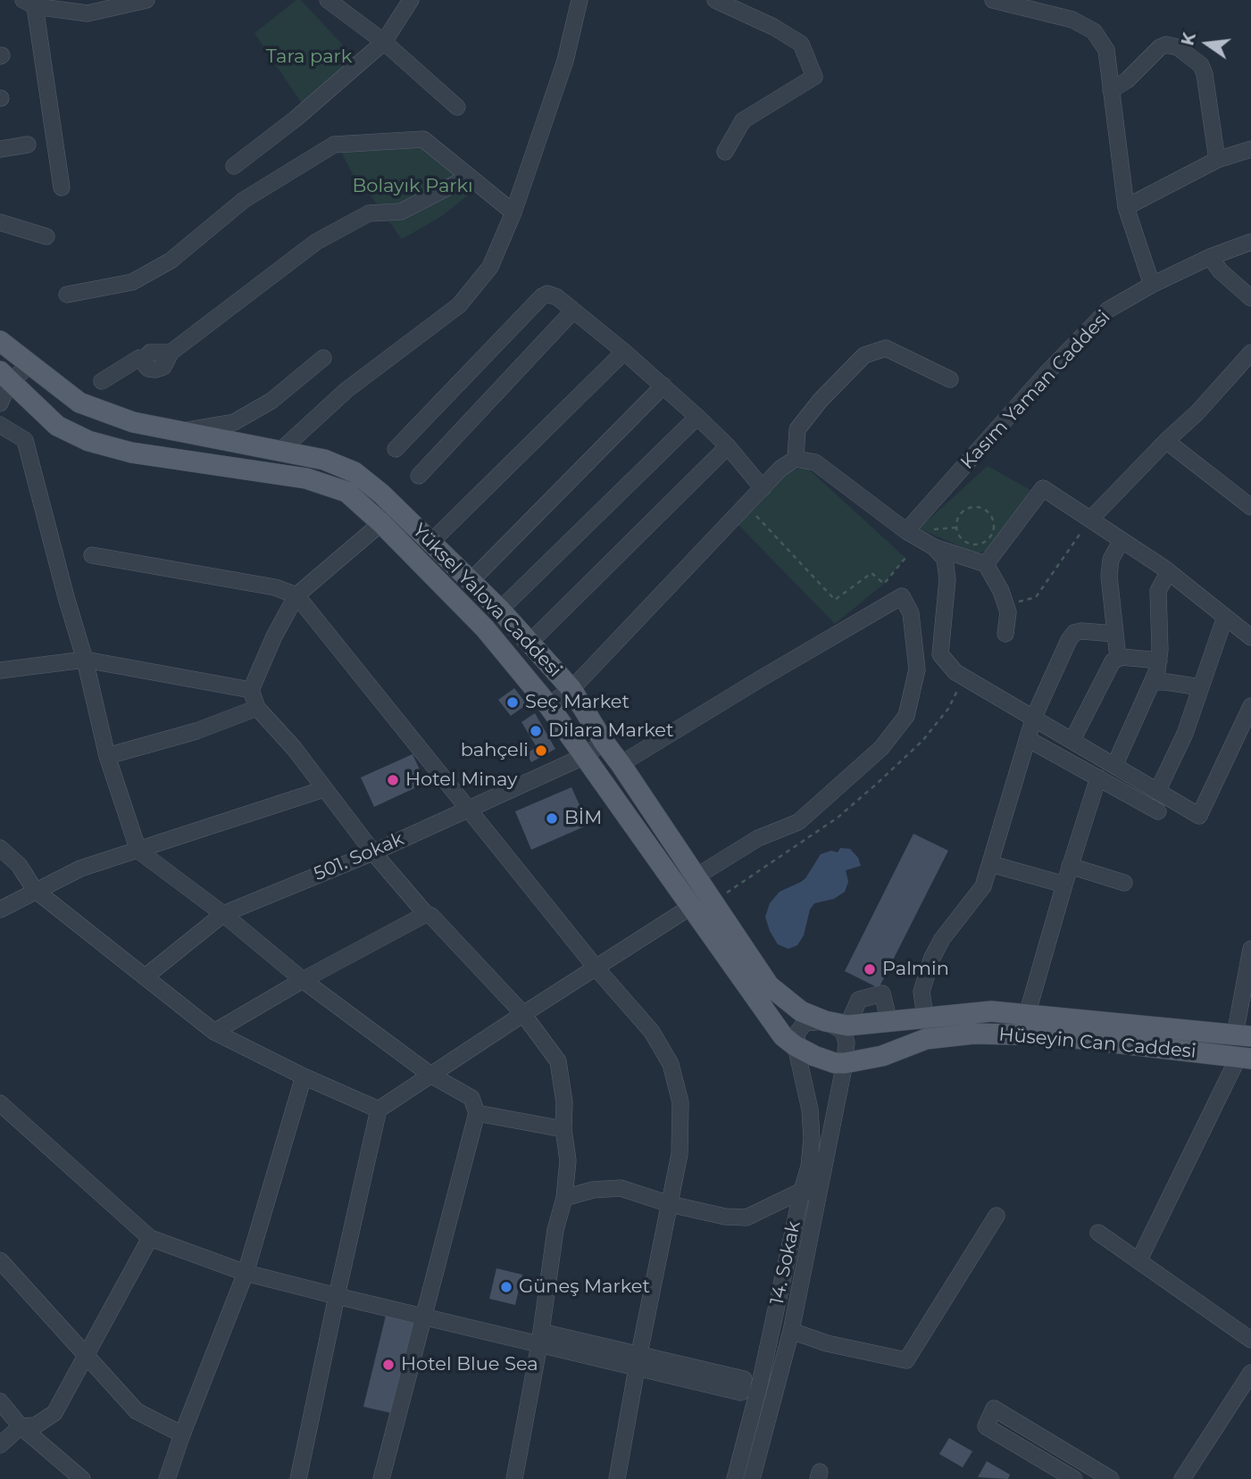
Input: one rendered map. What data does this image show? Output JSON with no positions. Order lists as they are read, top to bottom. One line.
{"streets":{"main road":["Yüksel Yalova Caddesi","Hüseyin Can Caddesi"],"street":["Kasım Yaman Caddesi","501. Sokak","14. Sokak"]},"crossings":[["Yüksel Yalova Caddesi","501. Sokak"],["Yüksel Yalova Caddesi","Hüseyin Can Caddesi"],["Yüksel Yalova Caddesi","14. Sokak"],["Hüseyin Can Caddesi","14. Sokak"]],"parks":["Tara park","Bolayık Parkı"],"places":["Seç Market","Dilara Market","bahçeli","Hotel Minay","BİM","Palmin","Güneş Market","Hotel Blue Sea"],"north":"left"}
